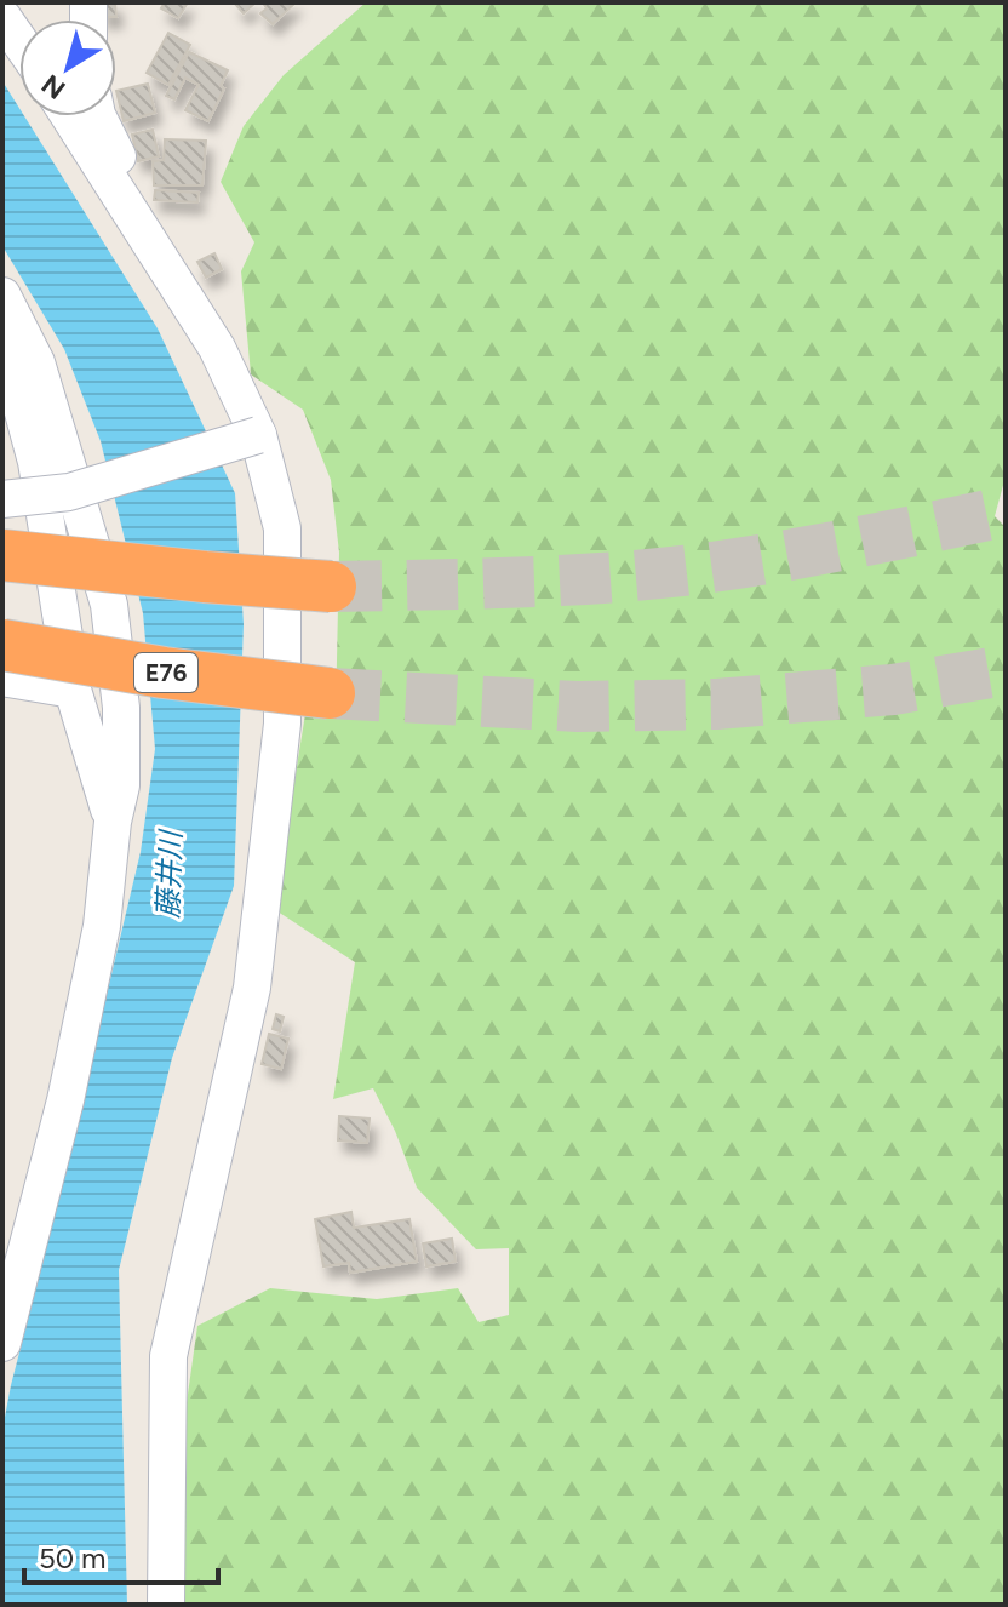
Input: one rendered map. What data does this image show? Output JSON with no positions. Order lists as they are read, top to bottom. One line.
{"streets":{"highway":["E76"]},"water":["藤井川"],"scale_bar":"50 m","north":"bottom left"}
